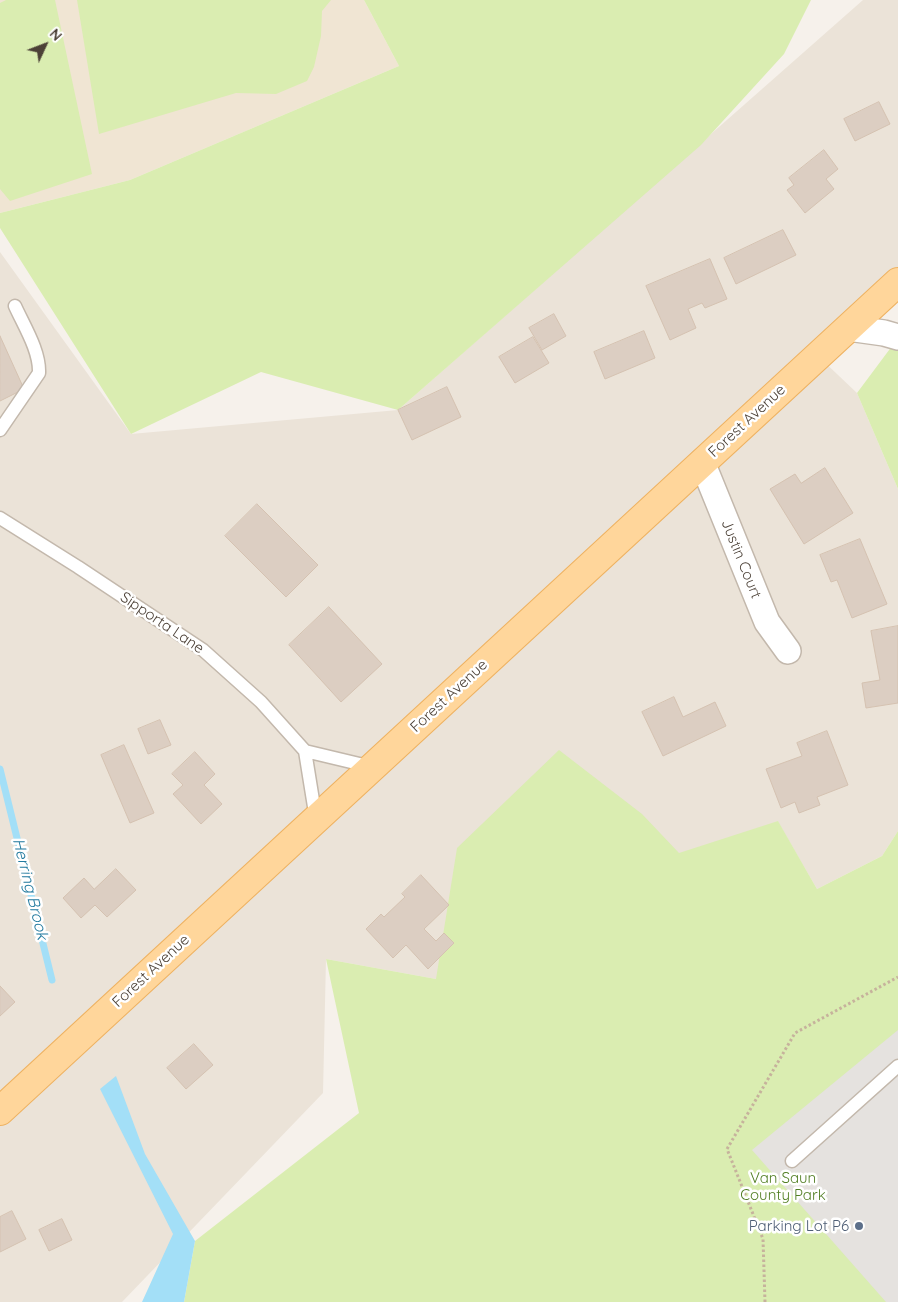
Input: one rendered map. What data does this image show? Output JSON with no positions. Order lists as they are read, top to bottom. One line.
{"streets":{"main road":["Forest Avenue"],"street":["Justin Court"],"lane":["Sipporta Lane"]},"crossings":[["Forest Avenue","Justin Court"]],"water":["Herring Brook"],"parks":["Van Saun County Park"],"places":["Parking Lot P6"],"north":"top right"}
